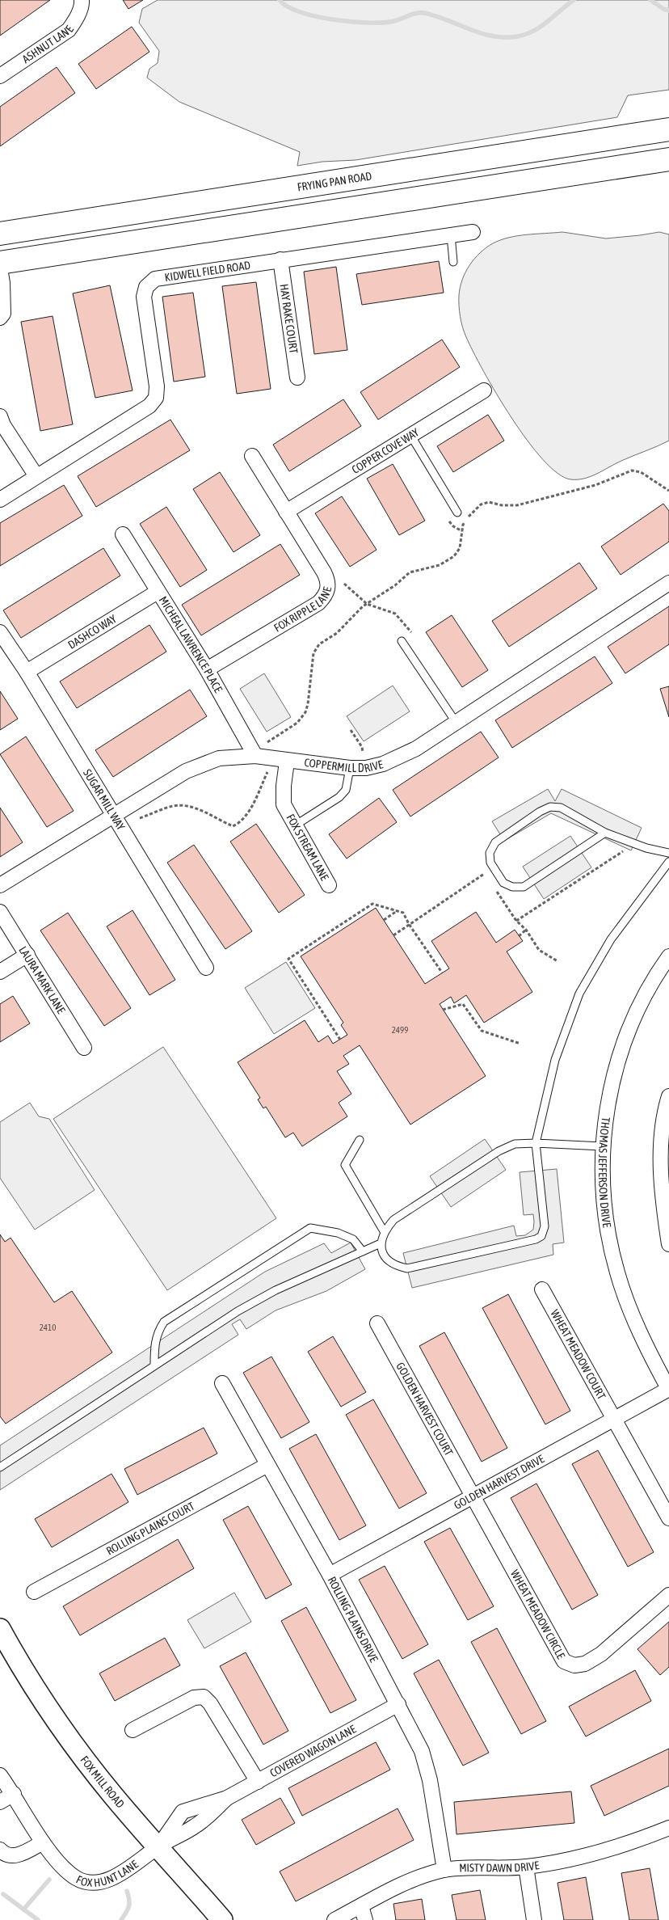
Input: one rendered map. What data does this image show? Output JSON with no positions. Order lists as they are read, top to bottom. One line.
{"streets":{"main road":["FRYING PAN ROAD"],"street":["ASHNUT LANE","KIDWELL FIELD ROAD","HAY RAKE COURT","COPPER COVE WAY","FOX RIPPLE LANE","DASHCO WAY","MICHEAL LAWRENCE PLACE","COPPERMILL DRIVE","SUGAR MILL WAY","FOX STREAM LANE","LAURA MARK LANE","THOMAS JEFFERSON DRIVE","WHEAT MEADOW COURT","GOLDEN HARVEST COURT","GOLDEN HARVEST DRIVE","ROLLING PLAINS COURT","WHEAT MEADOW CIRCLE","ROLLING PLAINS DRIVE","COVERED WAGON LANE","FOX MILL ROAD","MISTY DAWN DRIVE","FOX HUNT LANE"]},"crossings":[["KIDWELL FIELD ROAD","HAY RAKE COURT"],["COPPER COVE WAY","FOX RIPPLE LANE"],["FOX RIPPLE LANE","MICHEAL LAWRENCE PLACE"],["DASHCO WAY","MICHEAL LAWRENCE PLACE"],["DASHCO WAY","SUGAR MILL WAY"],["MICHEAL LAWRENCE PLACE","COPPERMILL DRIVE"],["COPPERMILL DRIVE","SUGAR MILL WAY"],["COPPERMILL DRIVE","FOX STREAM LANE"],["THOMAS JEFFERSON DRIVE","GOLDEN HARVEST DRIVE"],["WHEAT MEADOW COURT","GOLDEN HARVEST DRIVE"],["GOLDEN HARVEST COURT","GOLDEN HARVEST DRIVE"],["GOLDEN HARVEST COURT","WHEAT MEADOW CIRCLE"],["GOLDEN HARVEST DRIVE","WHEAT MEADOW CIRCLE"],["GOLDEN HARVEST DRIVE","ROLLING PLAINS DRIVE"],["ROLLING PLAINS COURT","ROLLING PLAINS DRIVE"],["ROLLING PLAINS DRIVE","COVERED WAGON LANE"],["ROLLING PLAINS DRIVE","MISTY DAWN DRIVE"],["COVERED WAGON LANE","FOX MILL ROAD"],["COVERED WAGON LANE","FOX HUNT LANE"],["FOX MILL ROAD","FOX HUNT LANE"]],"house_numbers":["2499","2410"]}
